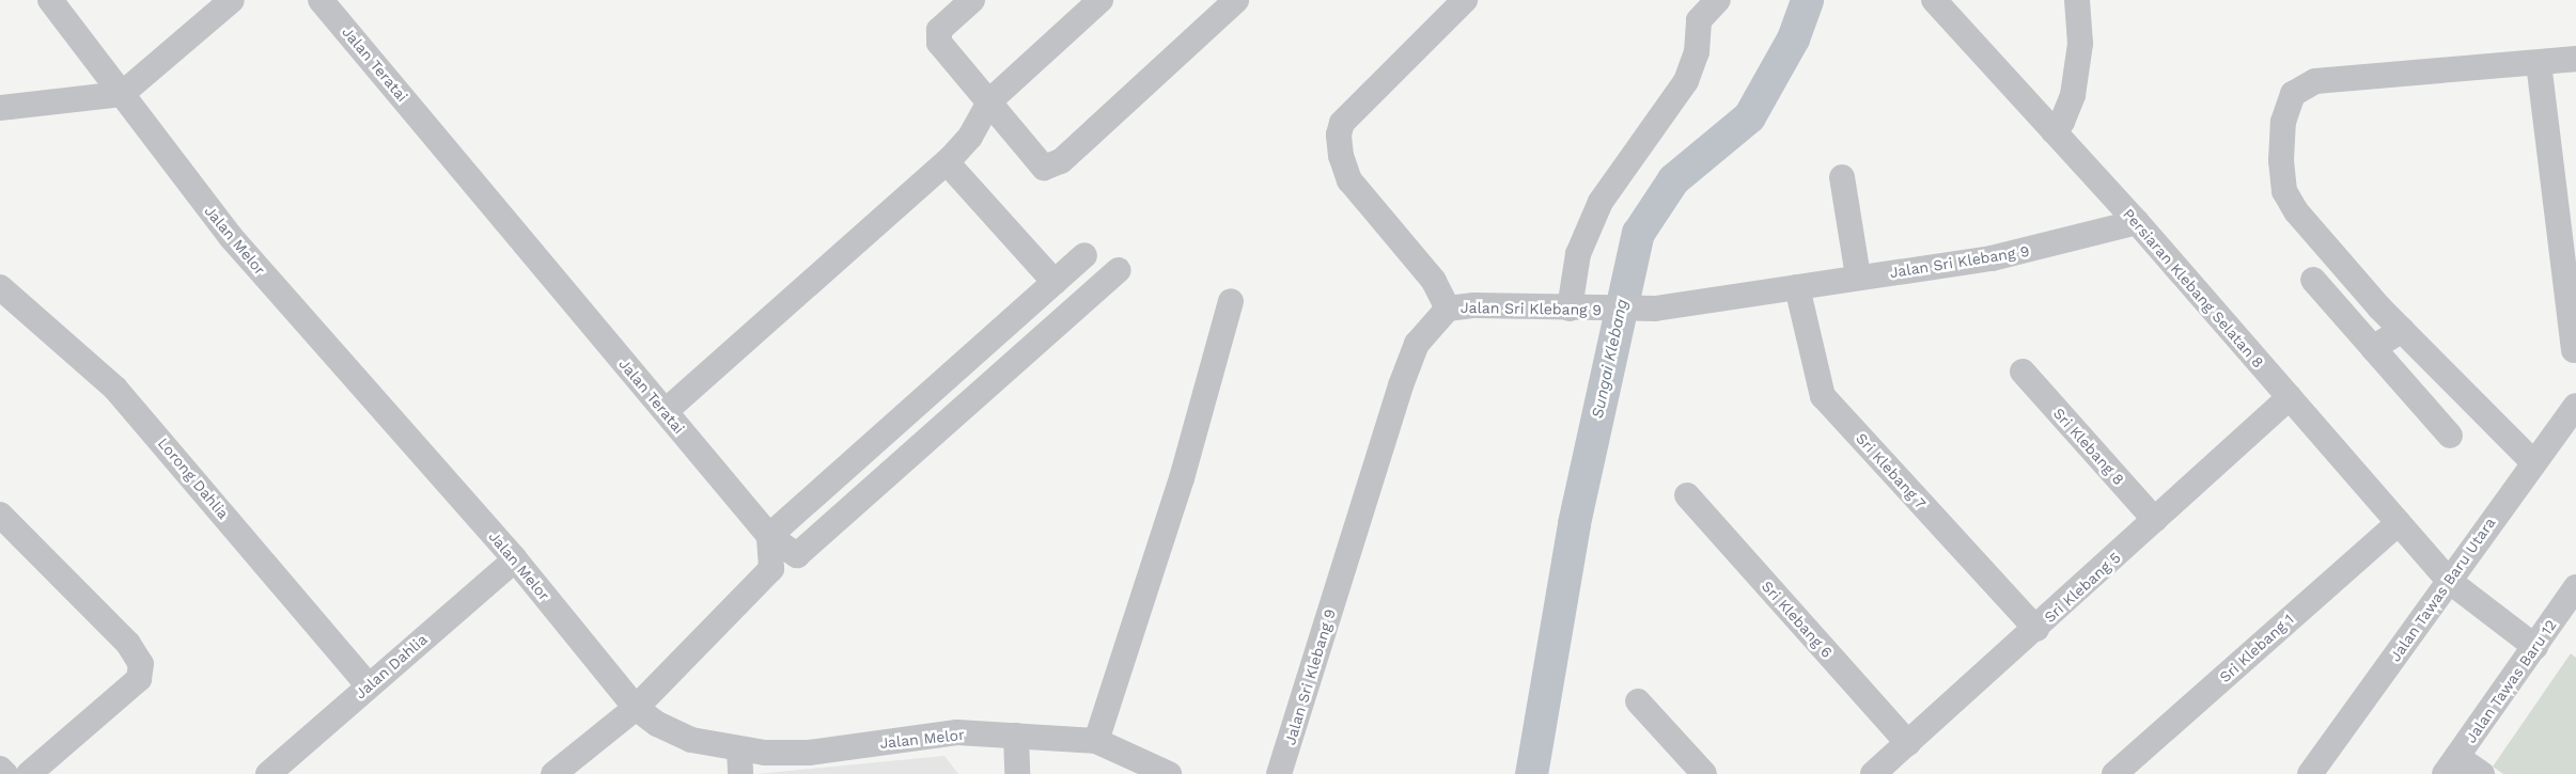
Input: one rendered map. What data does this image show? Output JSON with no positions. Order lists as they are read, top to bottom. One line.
{"streets":{"street":["Jalan Teratai","Jalan Melor","Jalan Sri Klebang 9","Persiaran Klebang Selatan 8","Sri Klebang 8","Sri Klebang 7","Lorong Dahlia","Sri Klebang 5","Jalan Tawas Baru Utara","Sri Klebang 6","Sri Klebang 1","Jalan Dahlia","Jalan Tawas Baru 12"]},"crossings":[["Jalan Melor","Jalan Dahlia"],["Jalan Sri Klebang 9","Persiaran Klebang Selatan 8"],["Jalan Sri Klebang 9","Sri Klebang 7"],["Persiaran Klebang Selatan 8","Sri Klebang 5"],["Persiaran Klebang Selatan 8","Jalan Tawas Baru Utara"],["Persiaran Klebang Selatan 8","Sri Klebang 1"],["Persiaran Klebang Selatan 8","Jalan Tawas Baru 12"],["Sri Klebang 8","Sri Klebang 5"],["Sri Klebang 7","Sri Klebang 5"],["Lorong Dahlia","Jalan Dahlia"],["Sri Klebang 5","Sri Klebang 6"]],"water":["Sungai Klebang"]}
